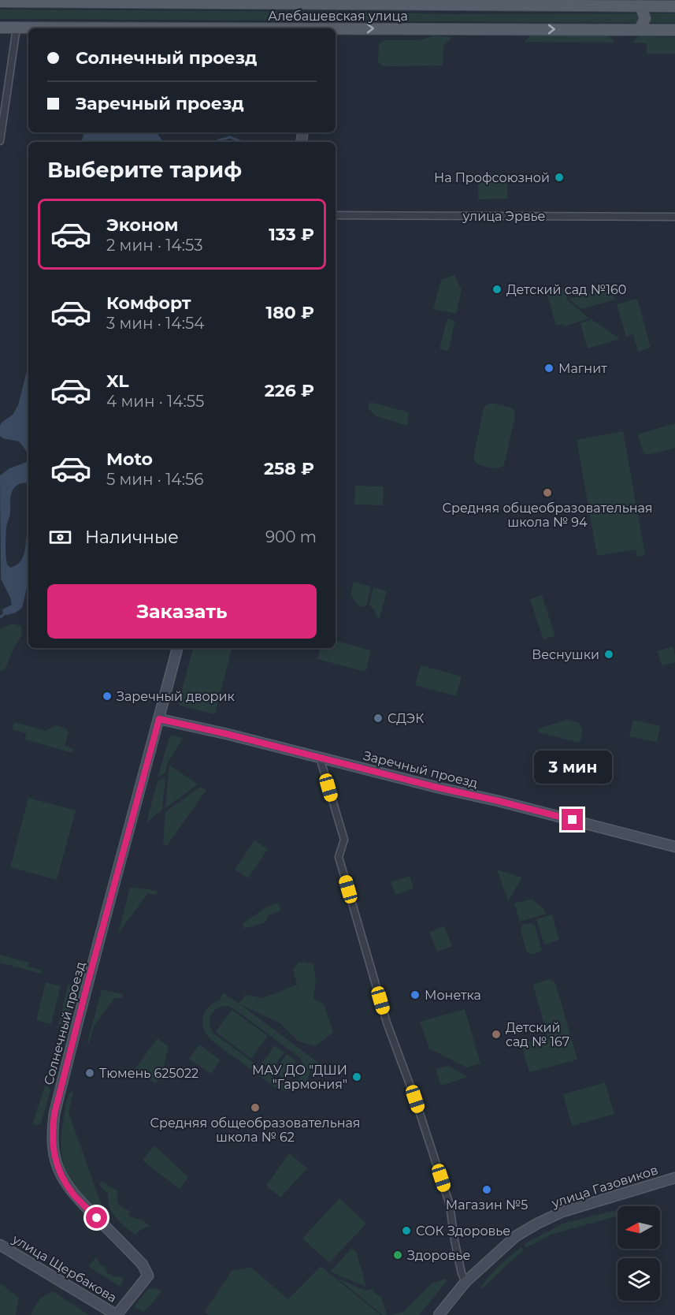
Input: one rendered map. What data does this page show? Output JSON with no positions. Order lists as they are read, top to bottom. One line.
{"streets":{"main road":["Алебашевская улица"],"street":["улица Эрвье","Заречный проезд","Солнечный проезд","улица Газовиков","улица Щербакова"]},"crossings":[["Заречный проезд","Солнечный проезд"],["Солнечный проезд","улица Щербакова"]],"places":["На Профсоюзной","Детский сад №160","Магнит","Средняя общеобразовательная школа № 94","Веснушки","Заречный дворик","СДЭК","Монетка","Детский сад № 167","Тюмень 625022","МАУ ДО \"ДШИ \"Гармония\"","Средняя общеобразовательная школа № 62","Магазин №5","СОК Здоровье","Здоровье"],"north":"left","page":{"banner":["Солнечный проезд","Заречный проезд"],"heading":"Выберите тариф","list":[{"name":"Эконом","note":"2 мин · 14:53","value":"133 ₽"},{"name":"Комфорт","note":"3 мин · 14:54","value":"180 ₽"},{"name":"XL","note":"4 мин · 14:55","value":"226 ₽"},{"name":"Moto","note":"5 мин · 14:56","value":"258 ₽"}],"pay":["Наличные","900 m"],"buttons":"Заказать","bubble":"3 мин"}}
